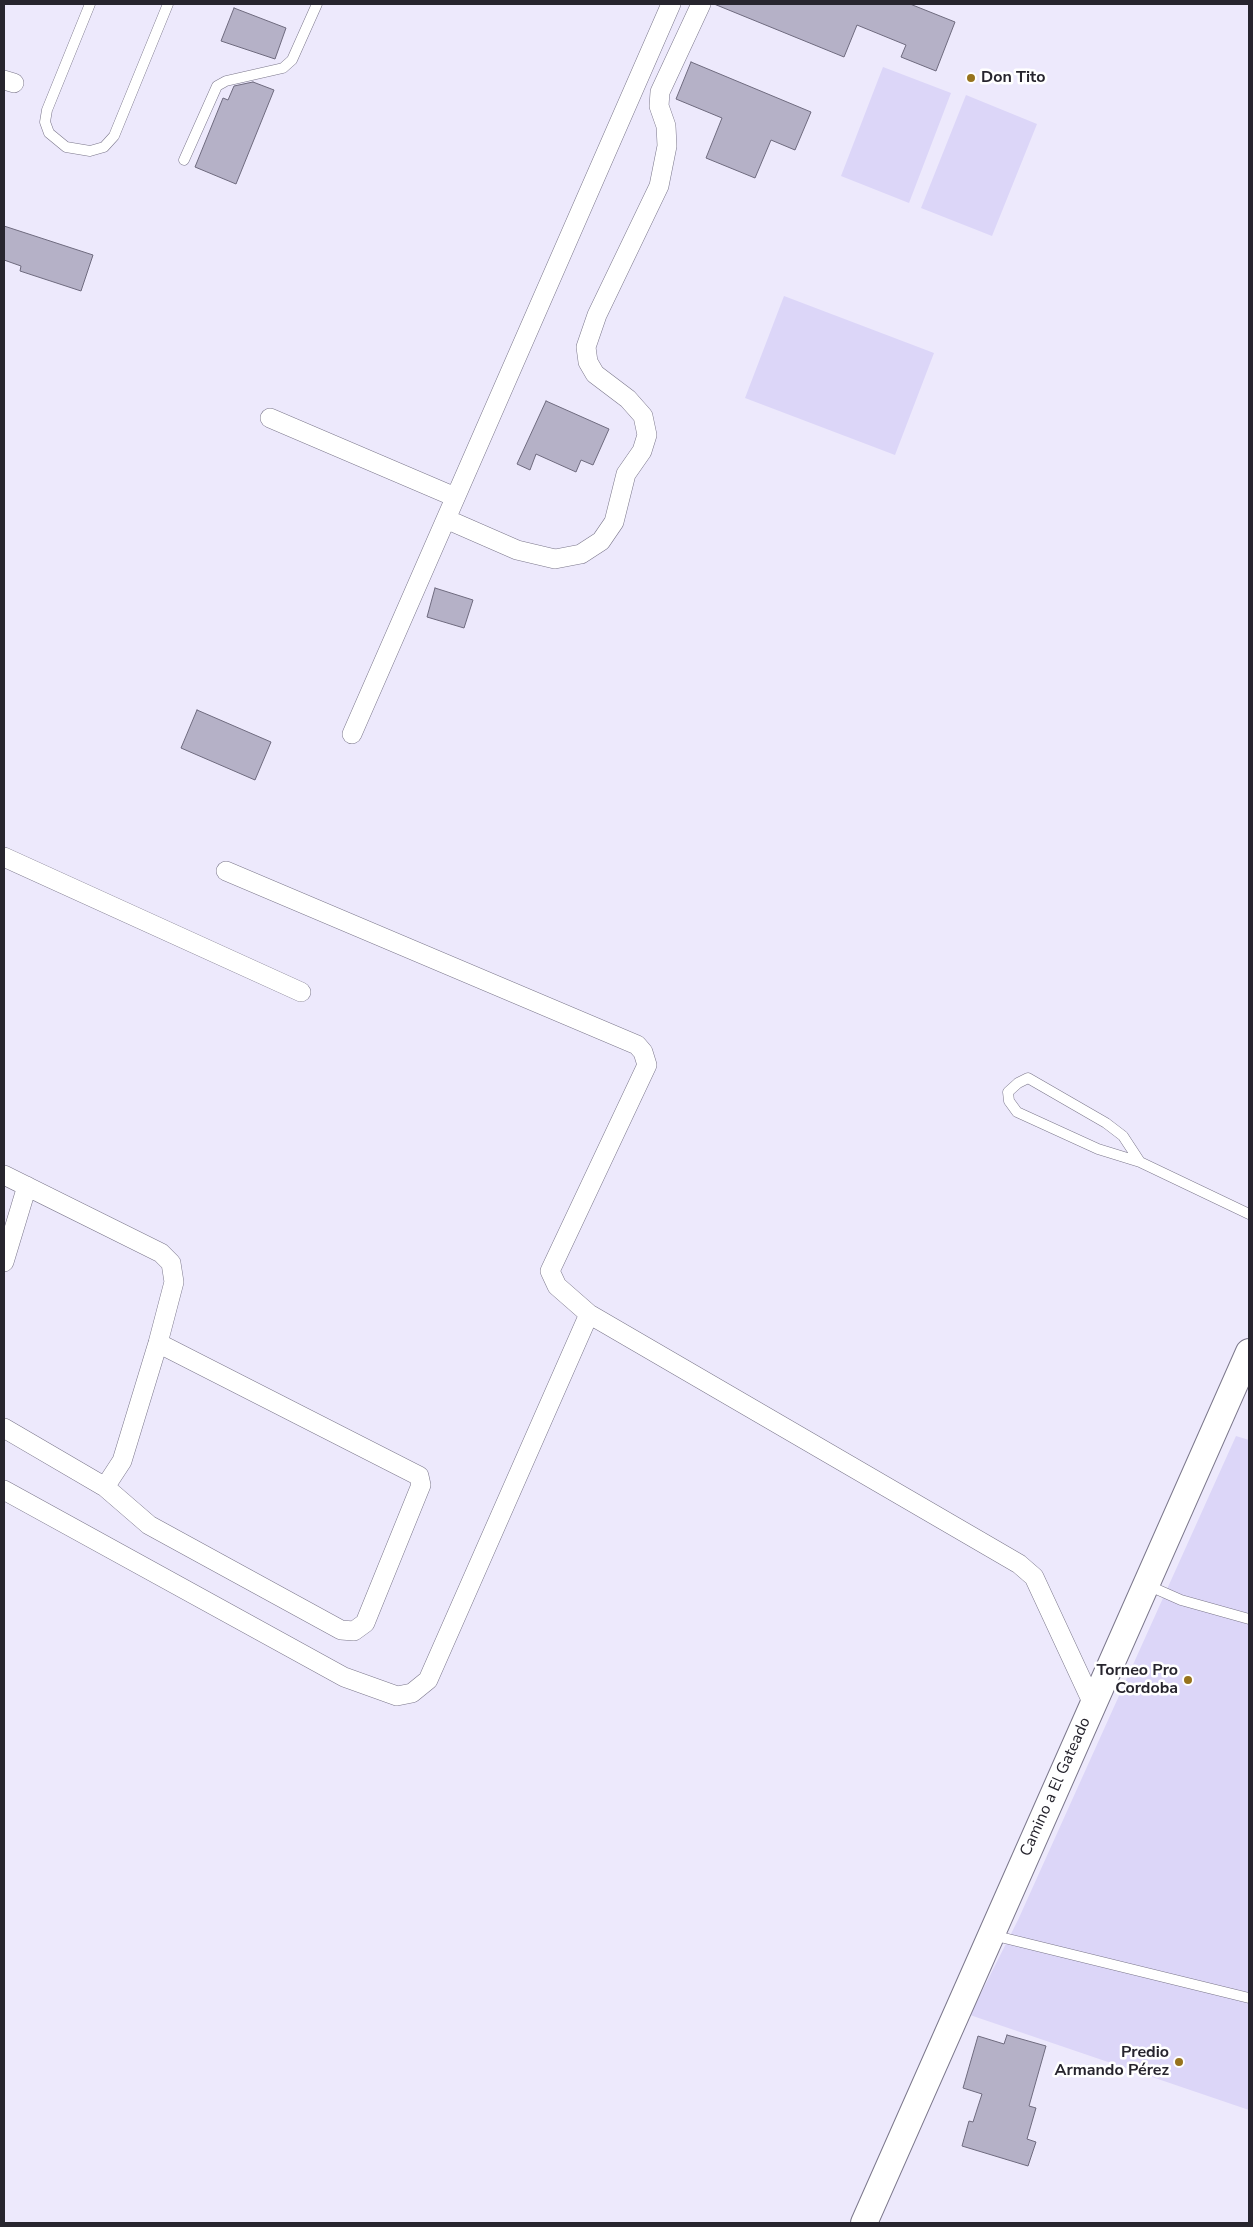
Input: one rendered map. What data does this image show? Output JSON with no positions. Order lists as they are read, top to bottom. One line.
{"streets":{"street":["Camino a El Gateado"]},"places":["Don Tito","Torneo Pro Cordoba","Predio Armando Pérez"]}
